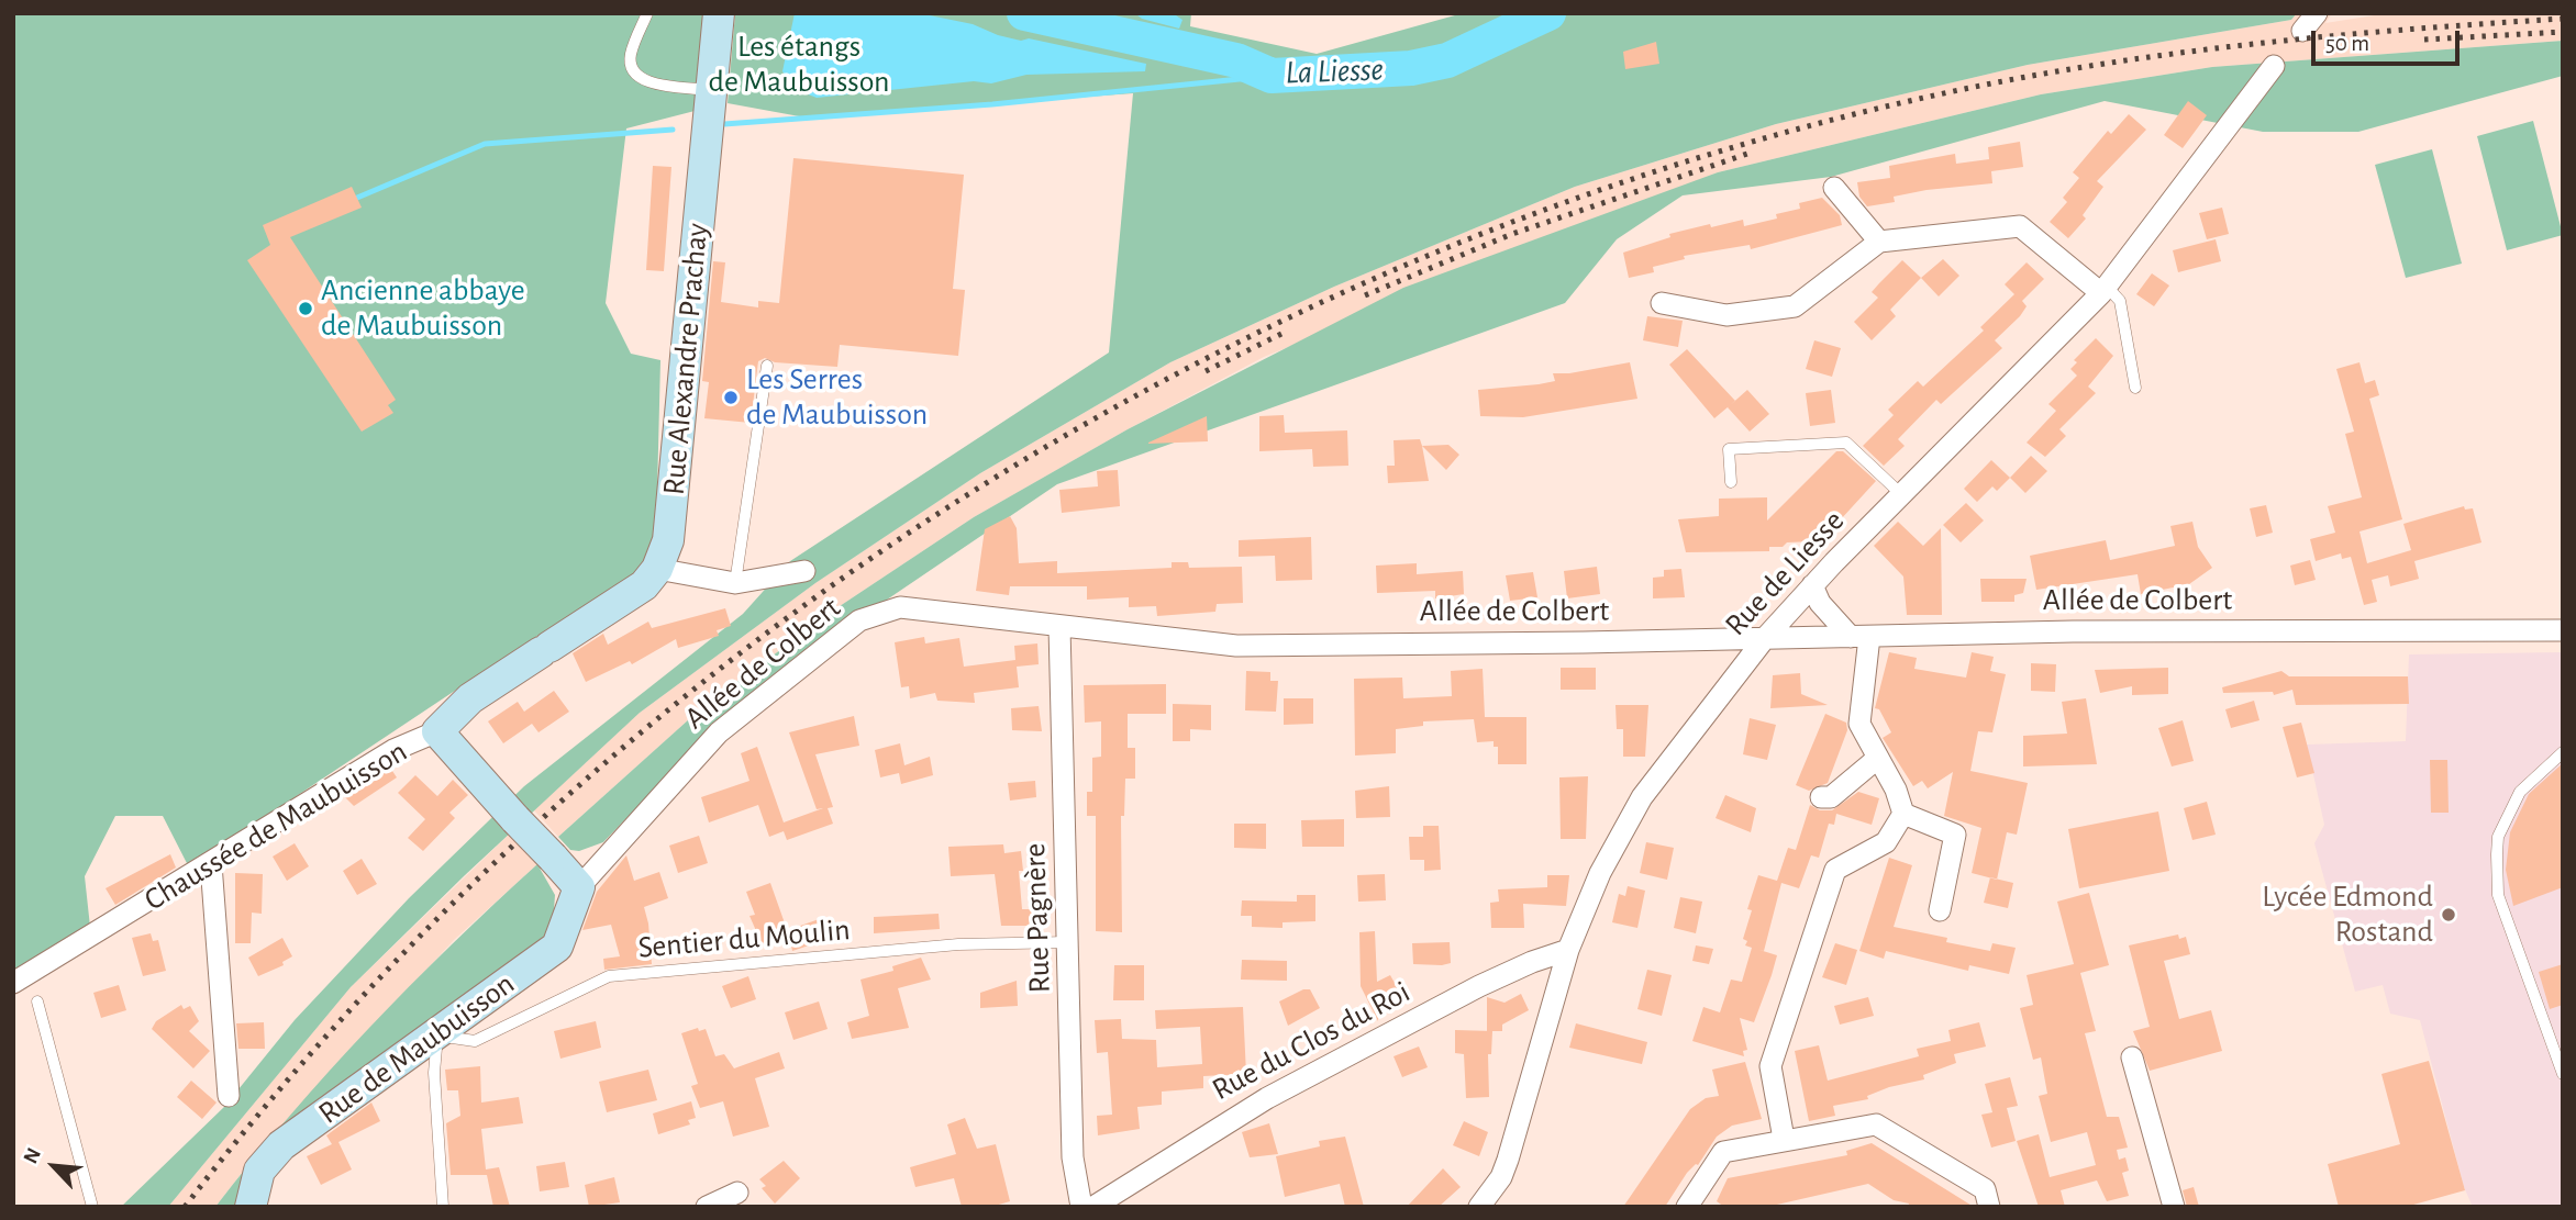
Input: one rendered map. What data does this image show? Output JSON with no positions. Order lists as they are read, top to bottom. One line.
{"streets":{"street":["Rue Alexandre Prachay","Rue de Liesse","Allée de Colbert","Chaussée de Maubuisson","Rue Pagnère","Rue du Clos du Roi","Rue de Maubuisson"],"lane":["Sentier du Moulin"]},"crossings":[["Rue Alexandre Prachay","Chaussée de Maubuisson"],["Rue de Liesse","Allée de Colbert"],["Rue de Liesse","Rue du Clos du Roi"],["Allée de Colbert","Chaussée de Maubuisson"],["Allée de Colbert","Rue Pagnère"],["Allée de Colbert","Rue de Maubuisson"],["Chaussée de Maubuisson","Rue de Maubuisson"],["Rue Pagnère","Sentier du Moulin"],["Sentier du Moulin","Rue de Maubuisson"]],"water":["La Liesse"],"parks":["Les étangs de Maubuisson"],"places":["Ancienne abbaye de Maubuisson","Les Serres de Maubuisson","Lycée Edmond Rostand"],"scale_bar":"50 m","north":"top left"}
